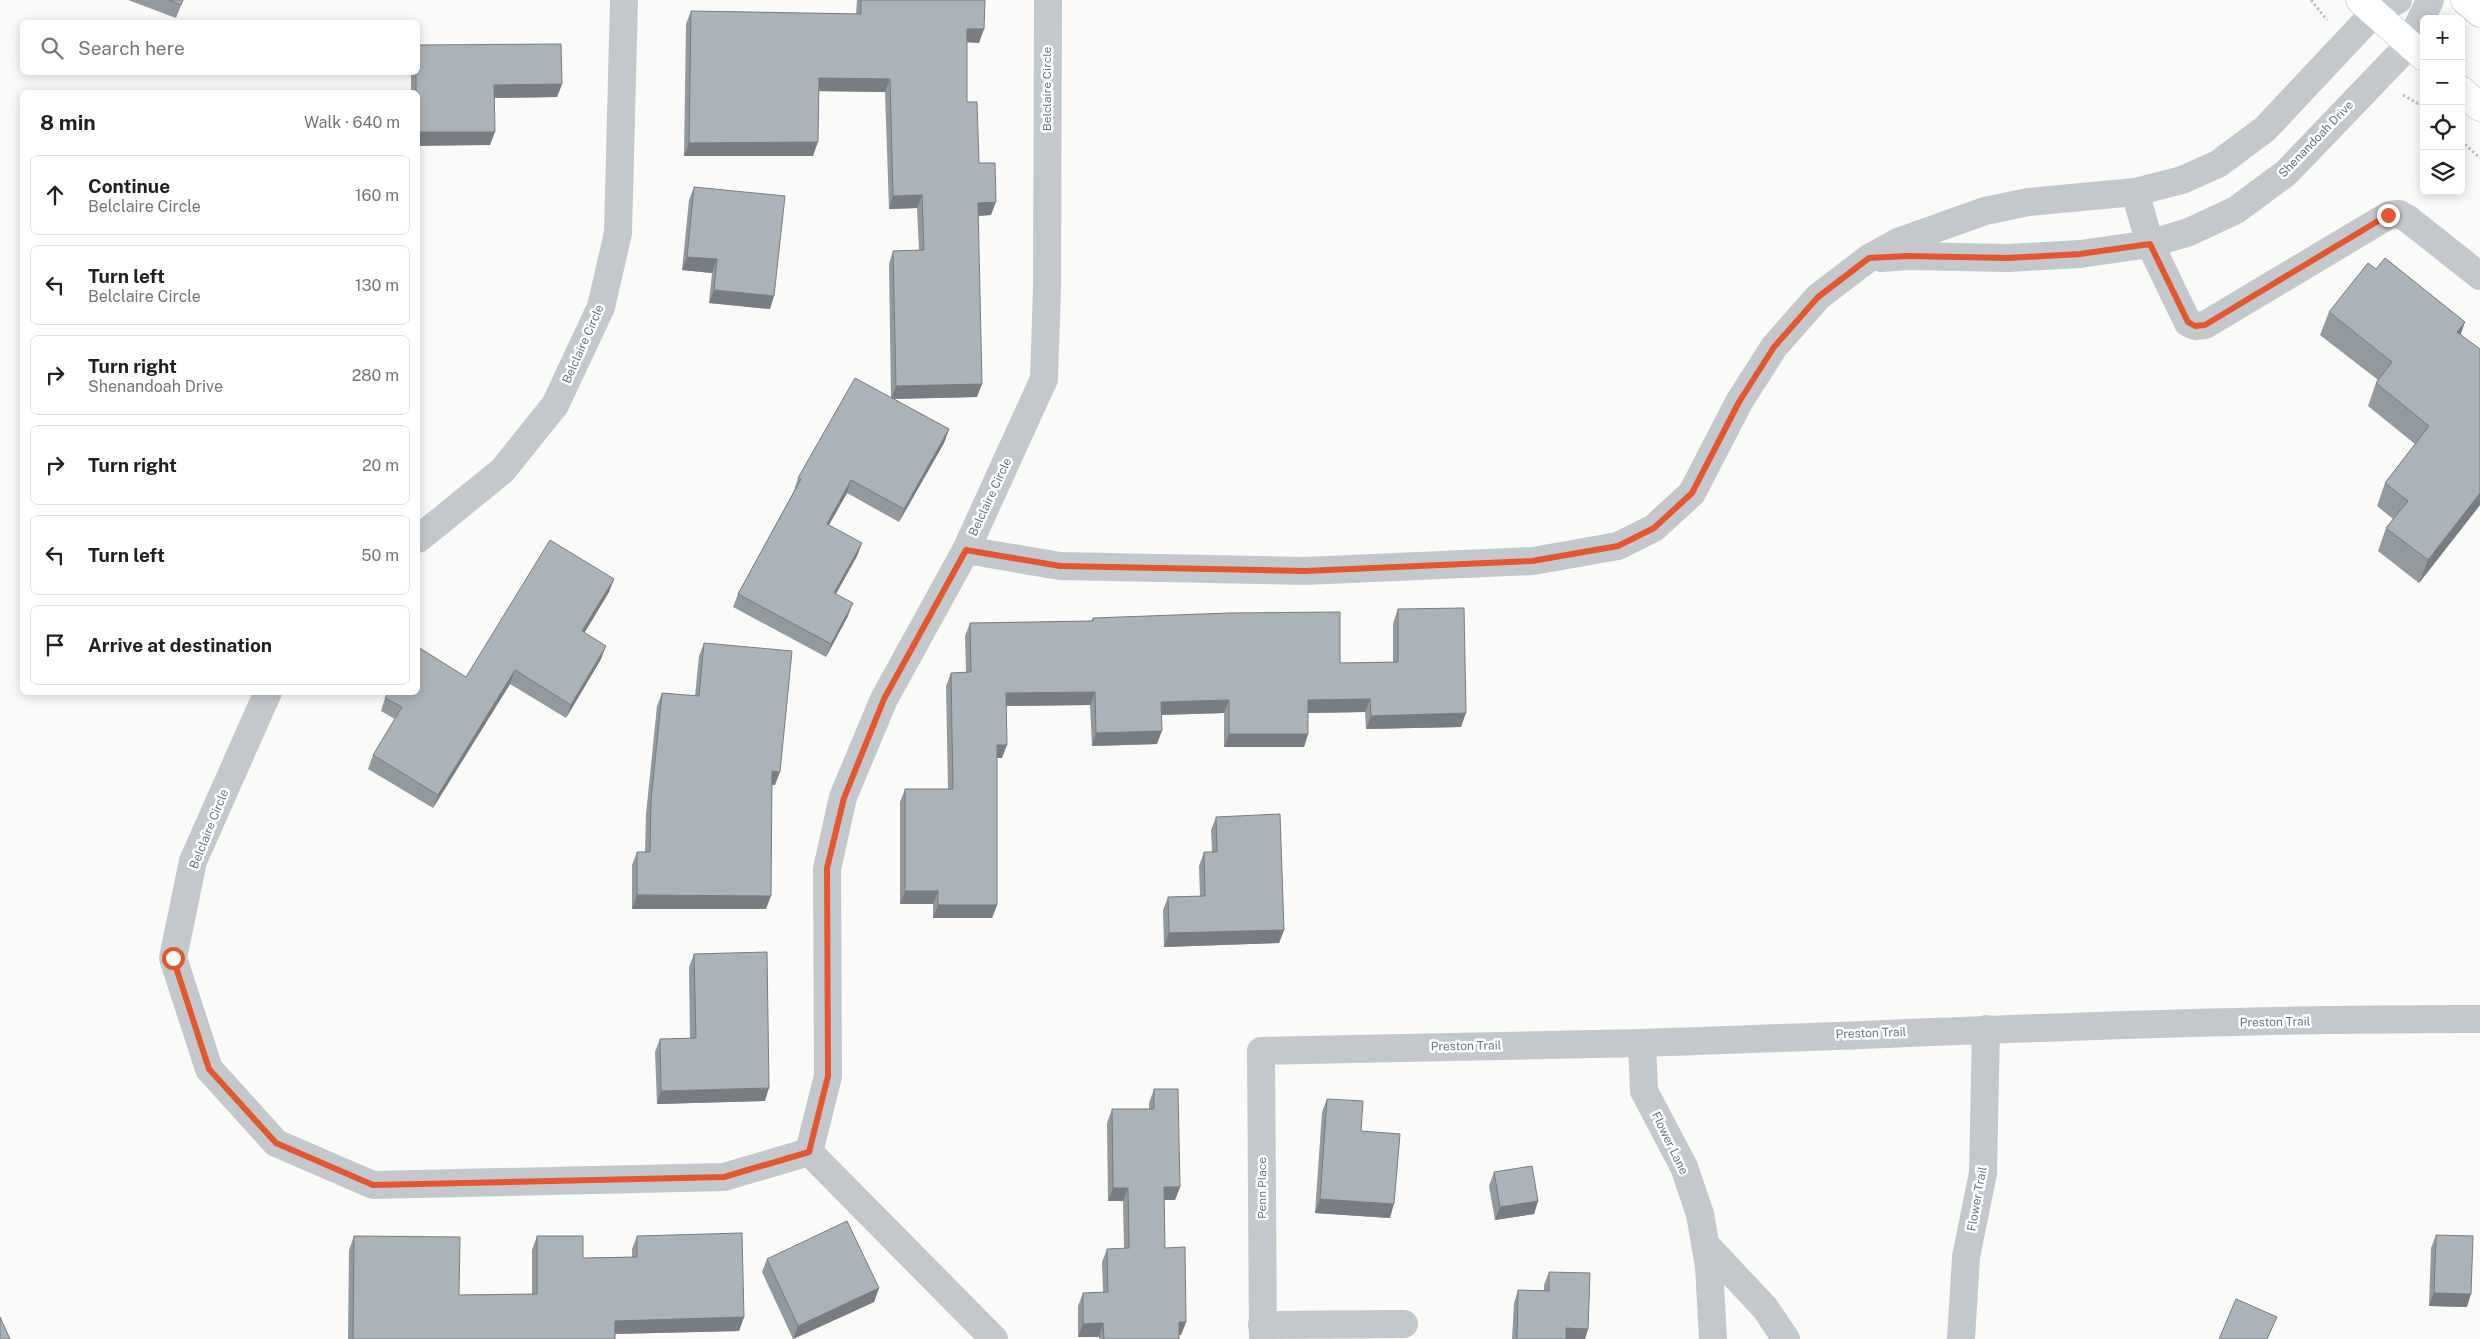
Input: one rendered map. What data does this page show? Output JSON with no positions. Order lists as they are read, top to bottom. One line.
{"streets":{"street":["Belclaire Circle","Shenandoah Drive","Preston Trail","Flower Lane","Penn Place","Flower Trail"]},"crossings":[["Preston Trail","Flower Lane"],["Preston Trail","Penn Place"],["Preston Trail","Flower Trail"]],"page":{"map_buttons":["+","−"],"search":"Search here","heading":["8 min","Walk · 640 m"],"list":[["Continue","Belclaire Circle","160 m"],["Turn left","Belclaire Circle","130 m"],["Turn right","Shenandoah Drive","280 m"],["Turn right","20 m"],["Turn left","50 m"],"Arrive at destination"]}}
